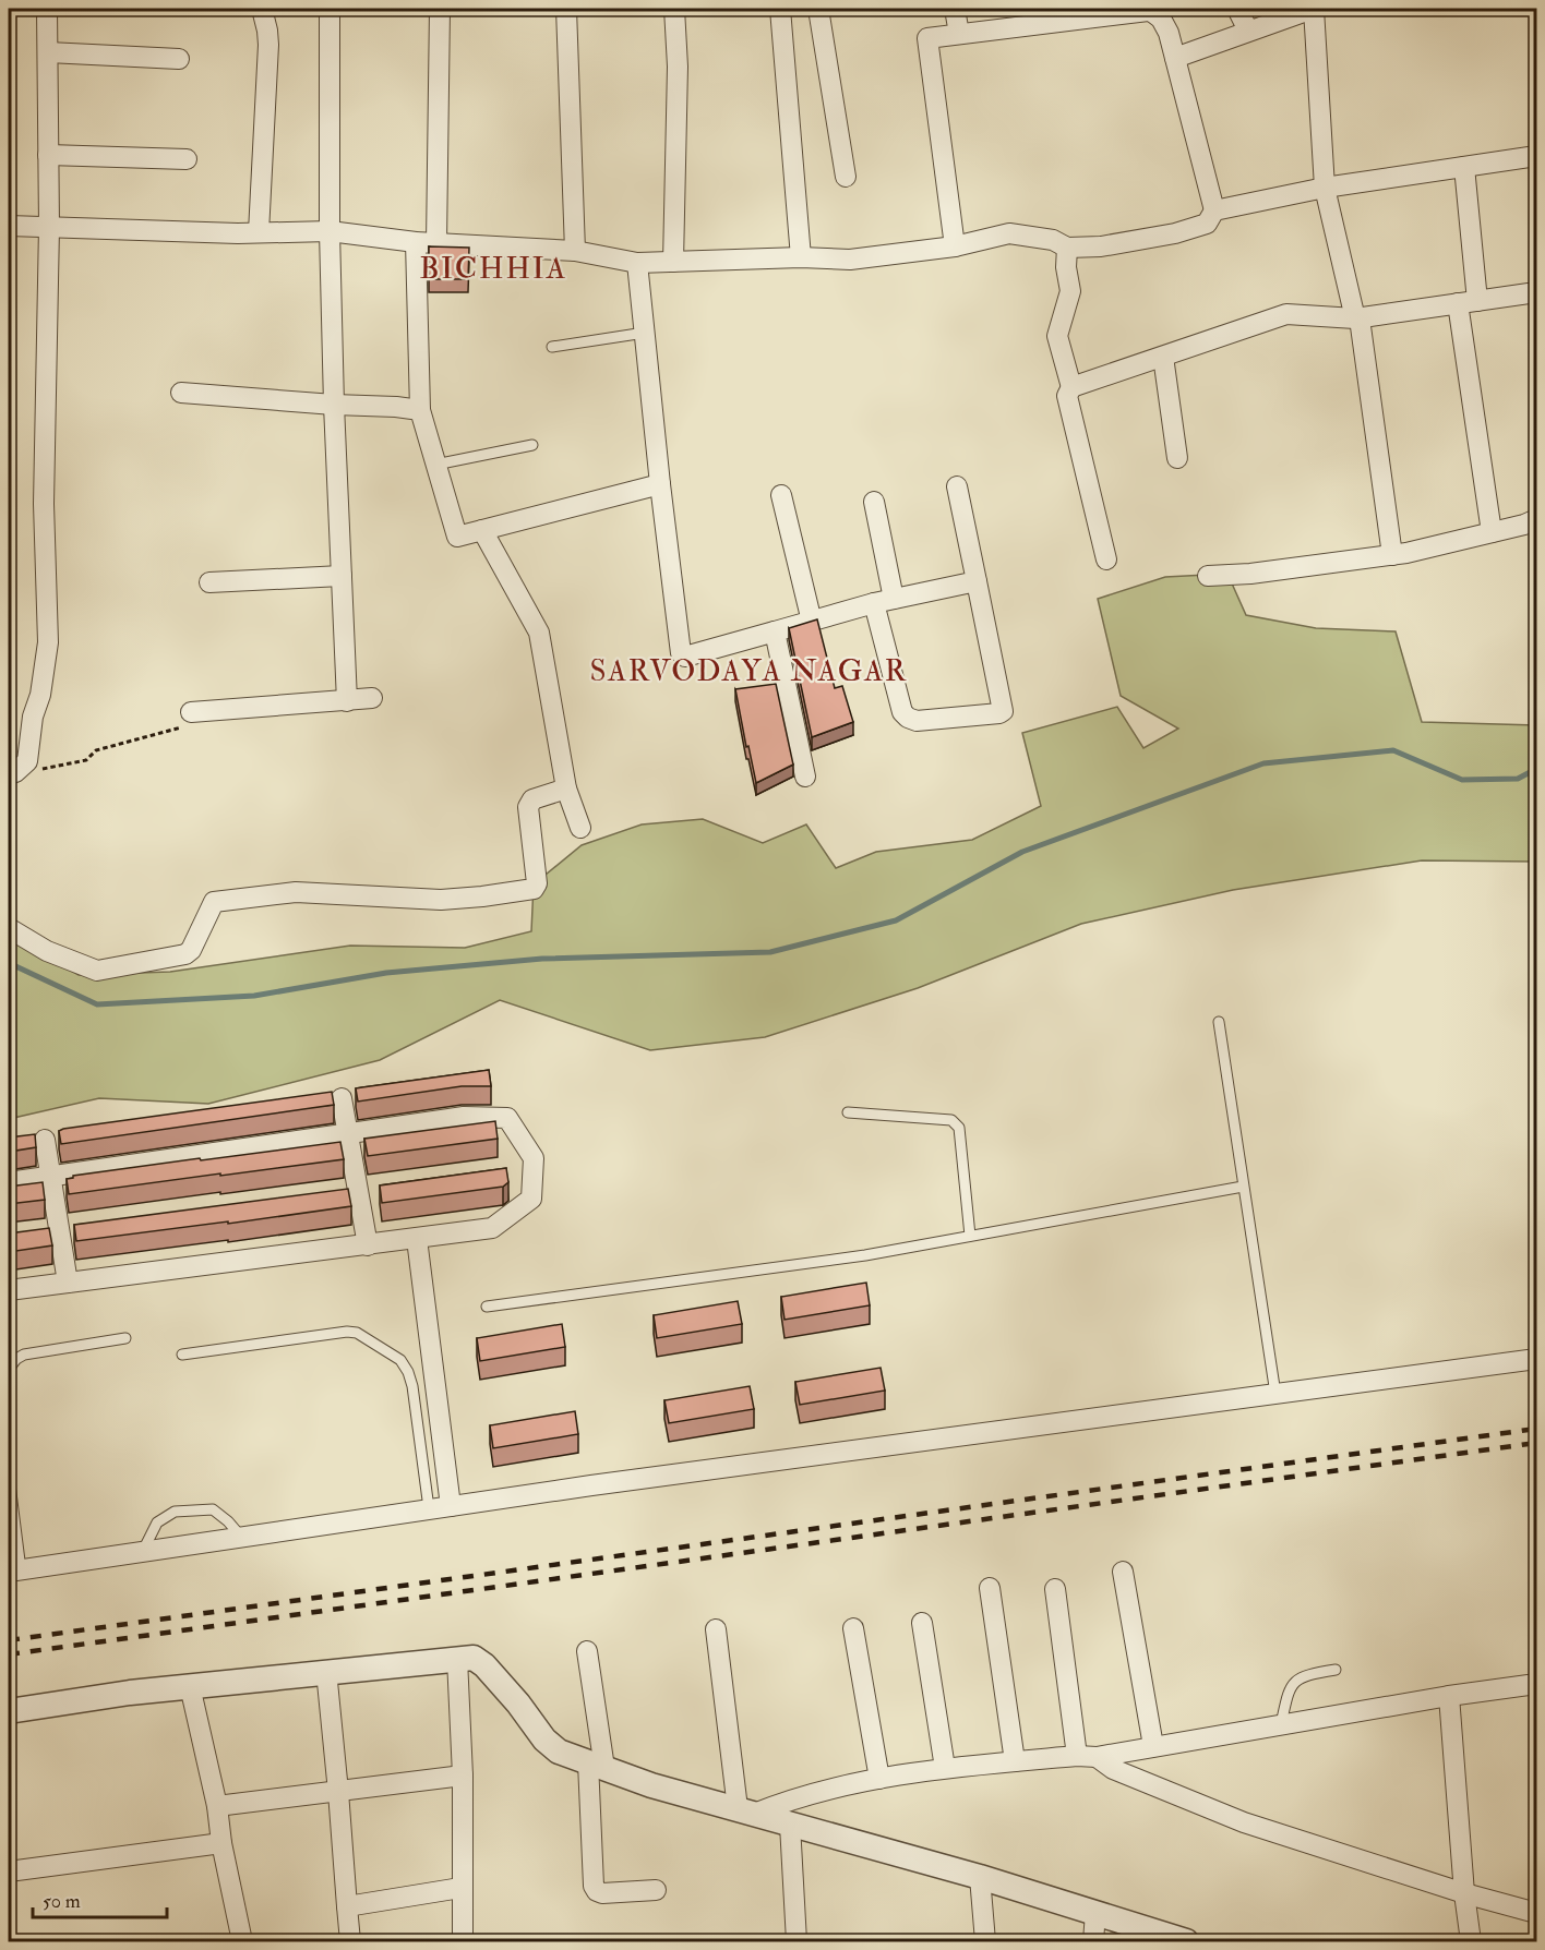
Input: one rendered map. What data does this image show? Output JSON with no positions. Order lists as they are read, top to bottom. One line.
{"districts":["BICHHIA","SARVODAYA NAGAR"],"scale_bar":"50 m"}
